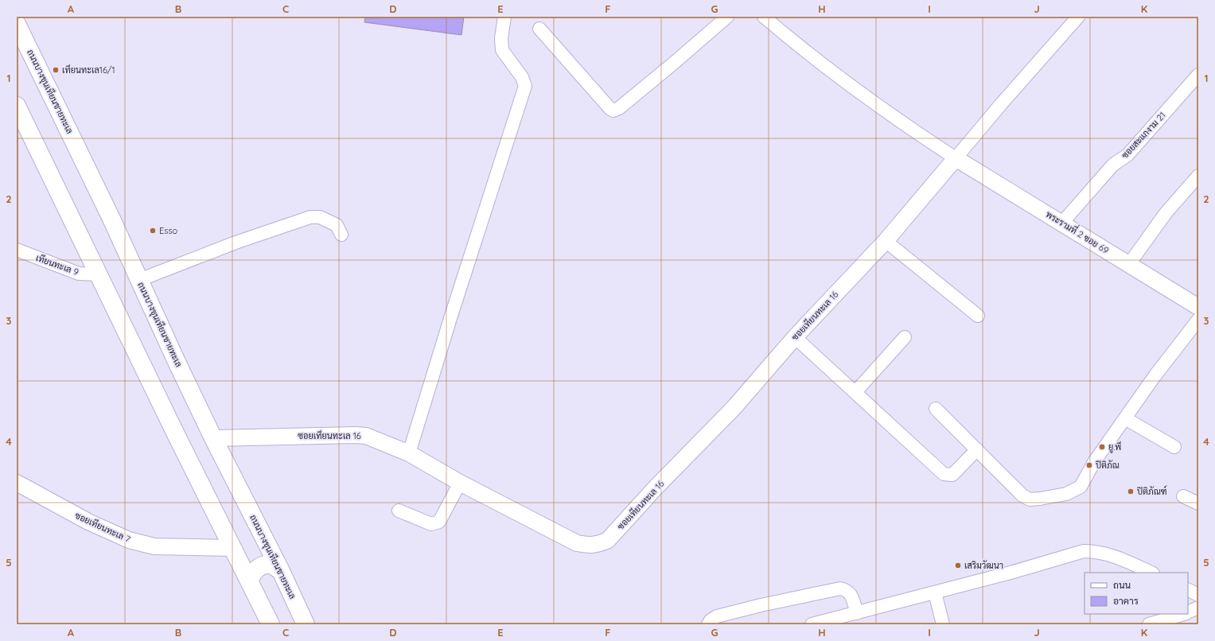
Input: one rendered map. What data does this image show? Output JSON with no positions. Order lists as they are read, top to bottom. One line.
{"streets":{"main road":["ถนนบางขุนเทียนชายทะเล"],"street":["ซอยสะแกงาม 21","พระรามที่ 2 ซอย 69","เทียนทะเล 9","ซอยเทียนทะเล 16","ซอยเทียนทะเล 7"]},"crossings":[["ถนนบางขุนเทียนชายทะเล","ซอยเทียนทะเล 16"],["ซอยสะแกงาม 21","พระรามที่ 2 ซอย 69"],["พระรามที่ 2 ซอย 69","ซอยเทียนทะเล 16"]],"places":["เทียนทะเล16/1","Esso","ยู.พี","ปิติภัณ","ปิติภัณฑ์","เสริมวัฒนา"],"legend":["ถนน","อาคาร"],"grid":{"columns":["A","B","C","D","E","F","G","H","I","J","K"],"rows":["1","2","3","4","5"]}}
